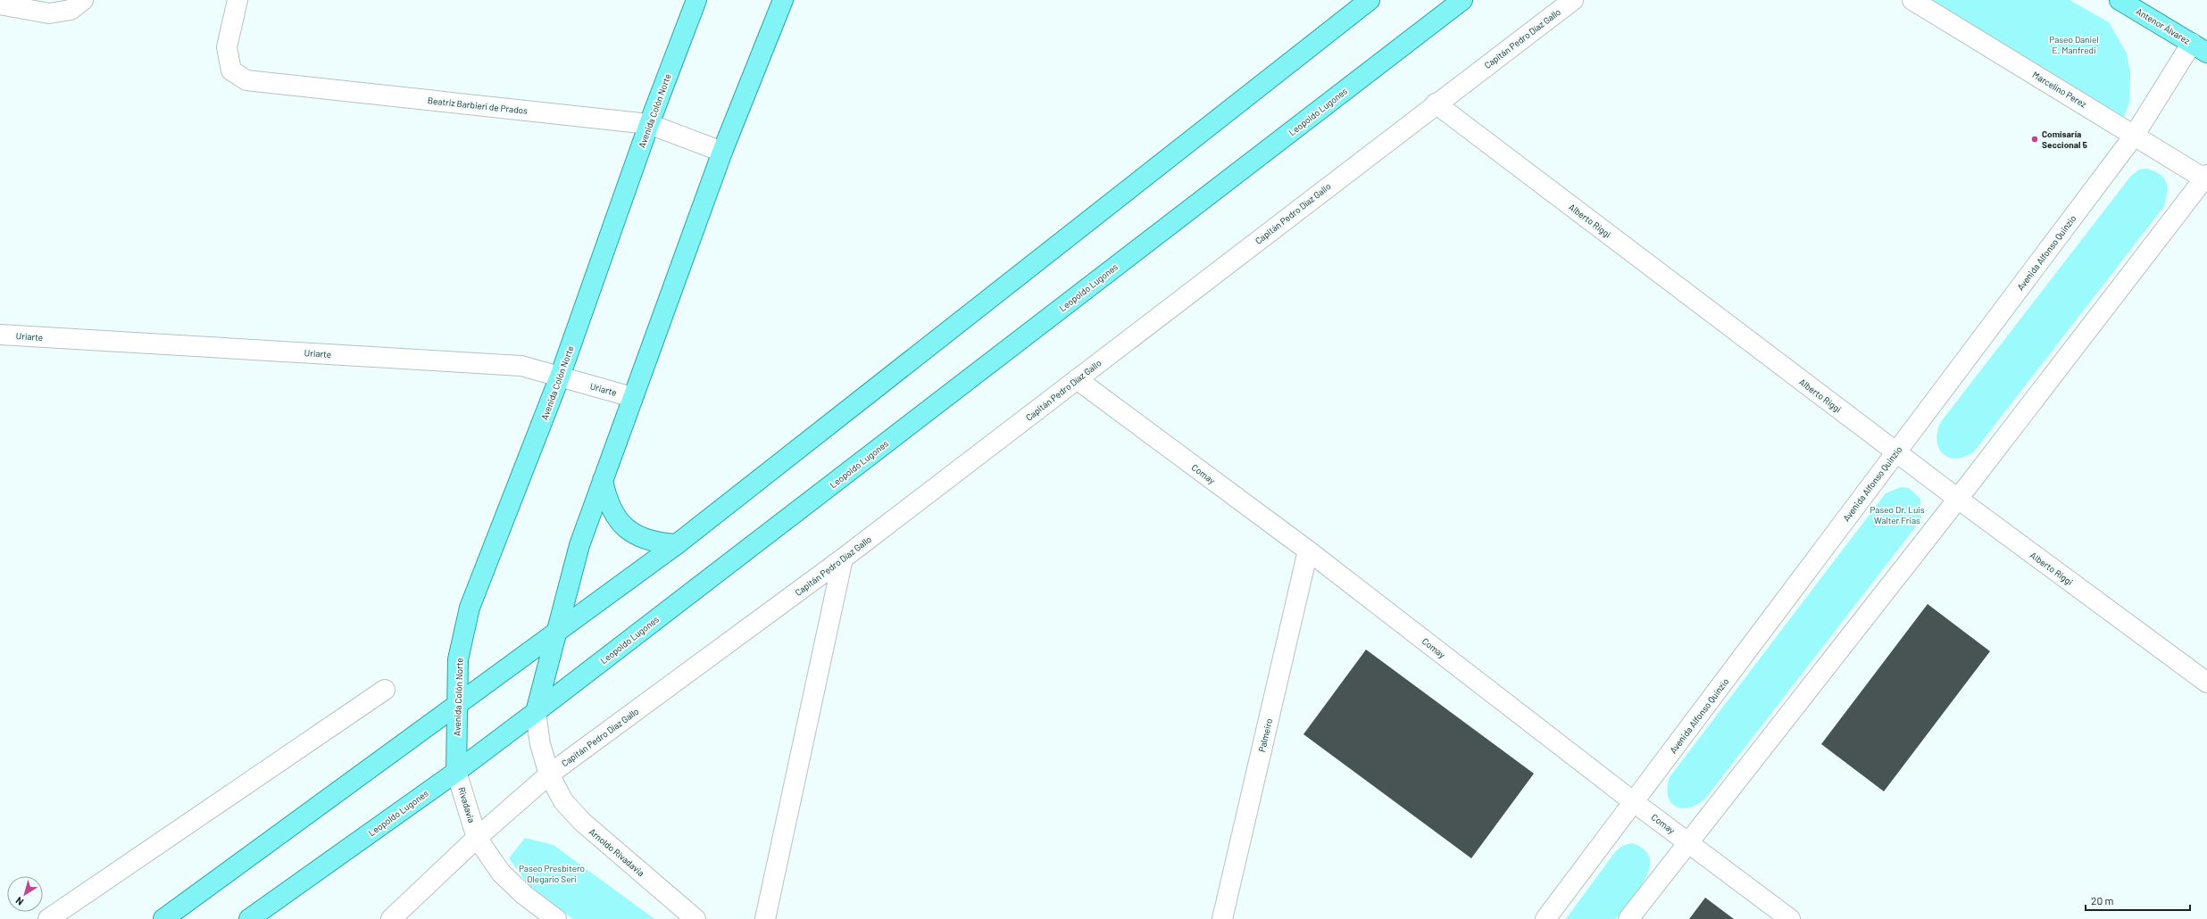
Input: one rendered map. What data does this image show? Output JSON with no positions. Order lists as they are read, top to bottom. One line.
{"streets":{"main road":["Antenor Álvarez","Avenida Colón Norte","Leopoldo Lugones"],"street":["Capitán Pedro Díaz Gallo","Marcelino Perez","Beatriz Barbieri de Prados","Alberto Riggi","Avenida Alfonso Quinzio","Uriarte","Comay","Palmeiro","Rivadavia","Arnoldo Rivadavia"]},"crossings":[["Antenor Álvarez","Avenida Alfonso Quinzio"],["Capitán Pedro Díaz Gallo","Alberto Riggi"],["Capitán Pedro Díaz Gallo","Comay"],["Capitán Pedro Díaz Gallo","Arnoldo Rivadavia"],["Marcelino Perez","Avenida Alfonso Quinzio"],["Beatriz Barbieri de Prados","Avenida Colón Norte"],["Avenida Colón Norte","Leopoldo Lugones"],["Avenida Colón Norte","Uriarte"],["Avenida Colón Norte","Rivadavia"],["Leopoldo Lugones","Rivadavia"],["Alberto Riggi","Avenida Alfonso Quinzio"],["Avenida Alfonso Quinzio","Comay"],["Comay","Palmeiro"]],"parks":["Paseo Daniel E. Manfredi","Paseo Dr. Luis Walter Frias","Paseo Presbitero Olegario Seri"],"places":["Comisaría Seccional 5"],"scale_bar":"20 m","north":"bottom left"}
